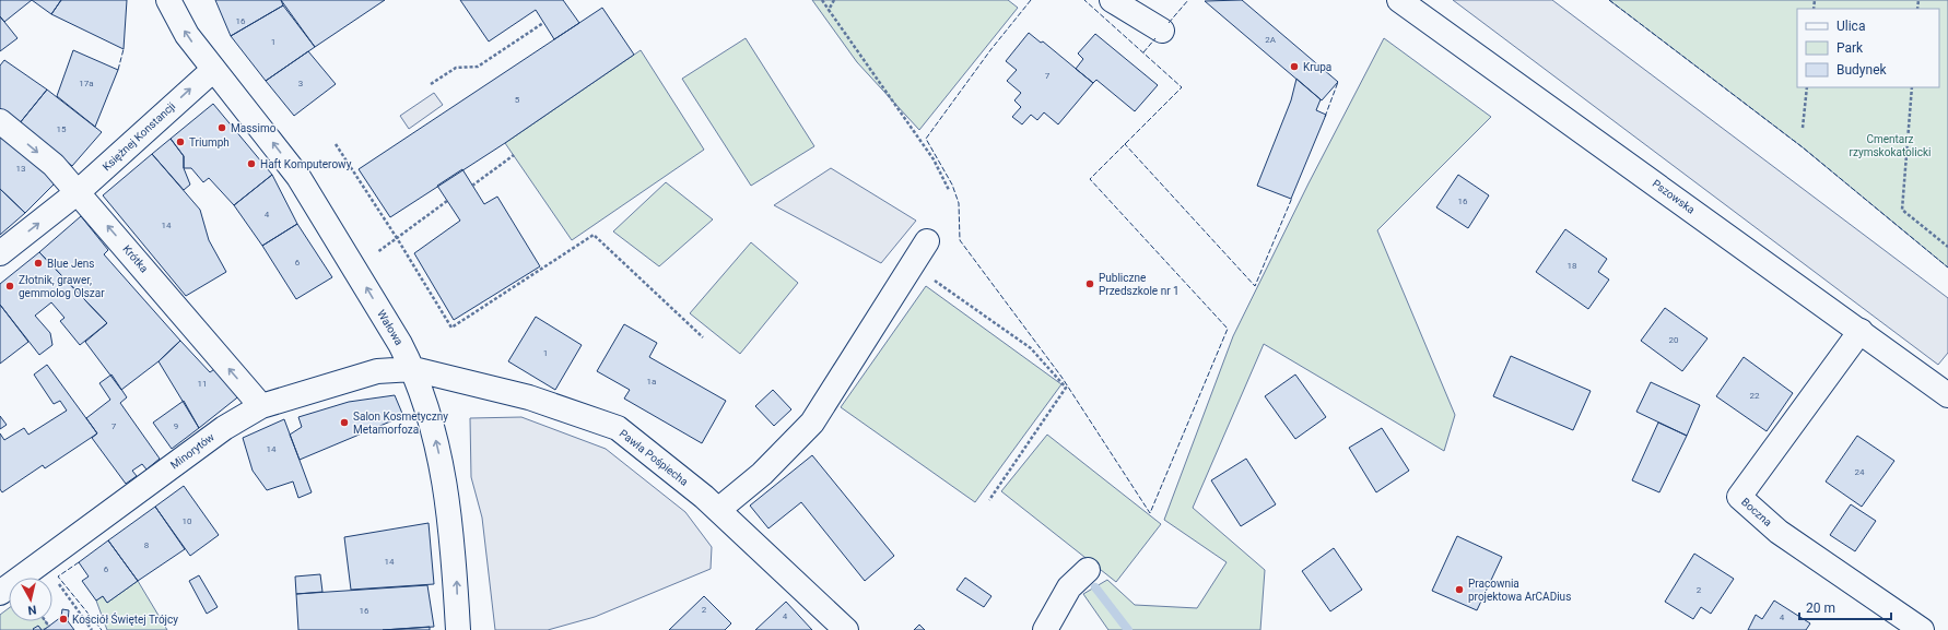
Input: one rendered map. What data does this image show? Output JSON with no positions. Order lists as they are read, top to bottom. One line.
{"streets":{"street":["Księżnej Konstancji","Pszowska","Krótka","Wałowa","Minorytów","Pawła Pośpiecha","Boczna"]},"crossings":[["Księżnej Konstancji","Krótka"],["Księżnej Konstancji","Wałowa"],["Pszowska","Boczna"],["Krótka","Minorytów"],["Wałowa","Minorytów"],["Wałowa","Pawła Pośpiecha"],["Minorytów","Pawła Pośpiecha"]],"one_way":["Księżnej Konstancji","Wałowa"],"parks":["Cmentarz rzymskokatolicki"],"places":["Krupa","Massimo","Triumph","Haft Komputerowy","Blue Jens","Publiczne Przedszkole nr 1","Złotnik, grawer, gemmolog Olszar","Salon Kosmetyczny Metamorfoza","Pracownia projektowa ArCADius","Kościół Świętej Trójcy"],"house_numbers":["16","2A","1","7","17a","3","5","15","13","16","4","14","6","18","20","1","1a","11","22","7","9","14","24","10","8","14","6","2","2","16","4","4"],"legend":["Ulica","Park","Budynek"],"scale_bar":"20 m","north":"bottom"}
